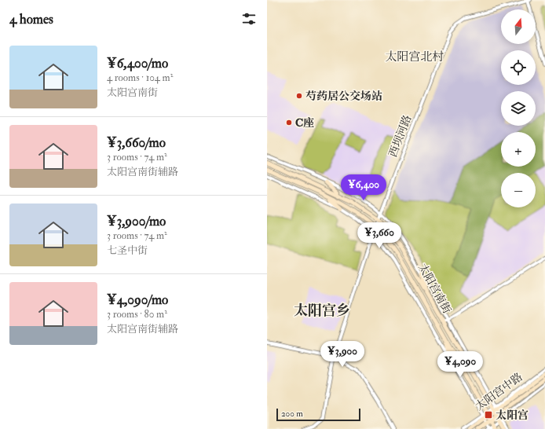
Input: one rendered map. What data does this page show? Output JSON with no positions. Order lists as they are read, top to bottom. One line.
{"streets":{"main road":["太阳宫南街","太阳宫中路"],"street":["西坝河路"]},"crossings":[["西坝河路","太阳宫南街"],["太阳宫南街","太阳宫中路"]],"districts":["太阳宫北村","太阳宫乡"],"places":{"other":["芍药居公交场站","C座"],"transit":["太阳宫"]},"scale_bar":"200 m","north":"top","page":{"heading":"4 homes","map_buttons":["+","−"],"list":[{"name":"¥6,400/mo","note":"4 rooms · 104 m² · 太阳宫南街"},{"name":"¥3,660/mo","note":"3 rooms · 74 m² · 太阳宫南街辅路"},{"name":"¥3,900/mo","note":"3 rooms · 74 m² · 七圣中街"},{"name":"¥4,090/mo","note":"3 rooms · 80 m² · 太阳宫南街辅路"}],"price":["¥6,400","¥3,660","¥3,900","¥4,090"],"scale":"200 m"}}
